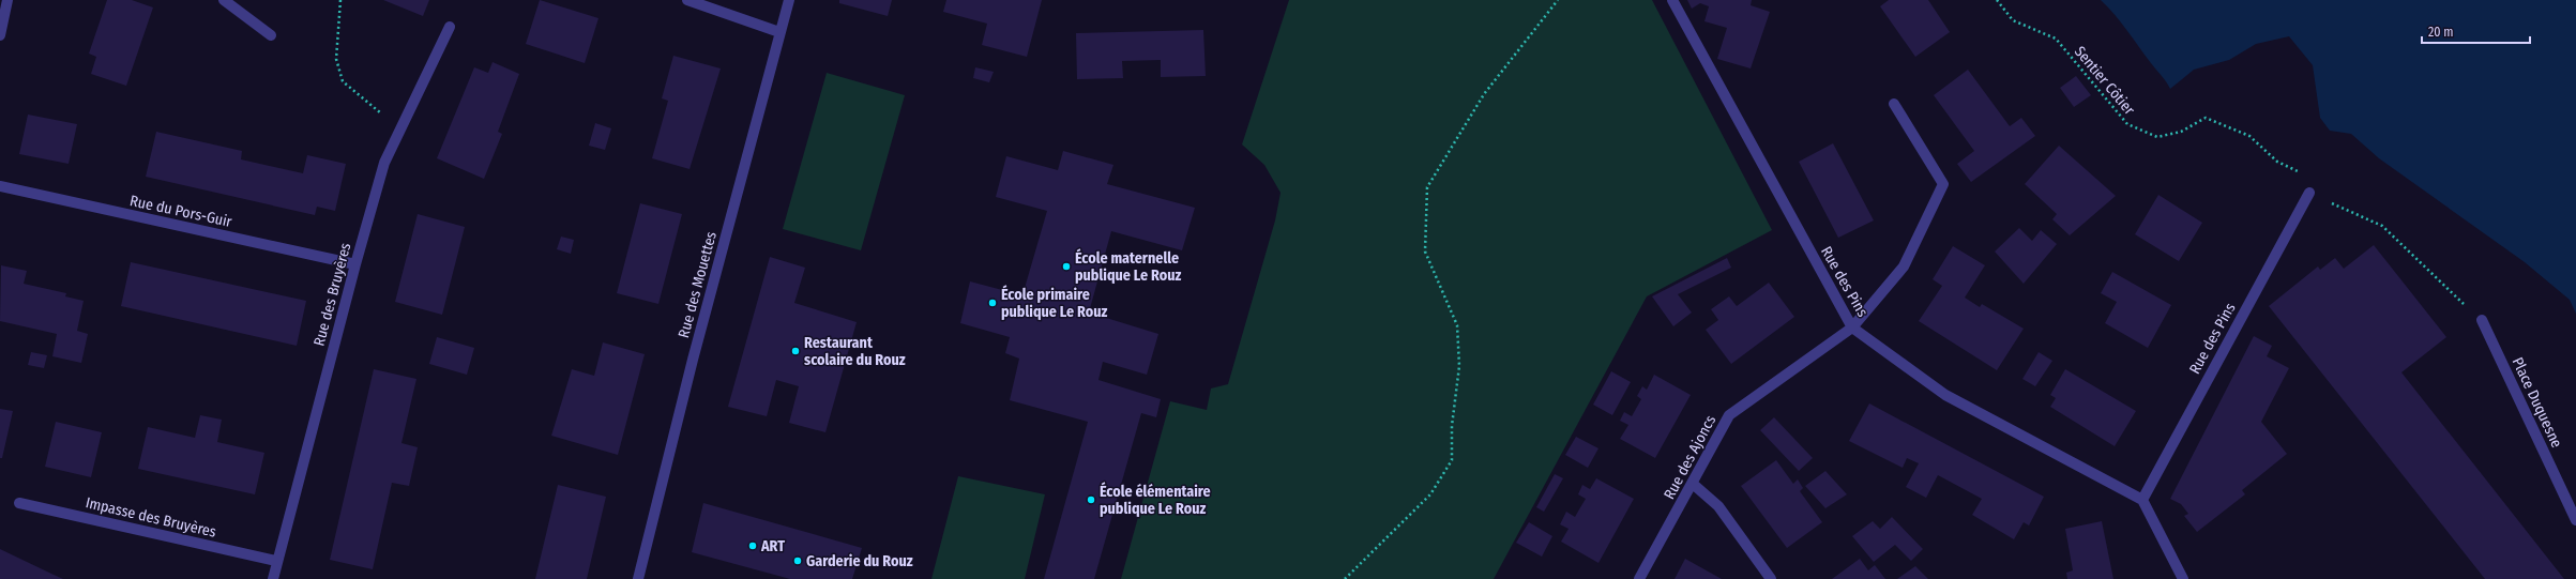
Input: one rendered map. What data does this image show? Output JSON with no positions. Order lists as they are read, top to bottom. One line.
{"streets":{"street":["Rue du Pors-Guir","Rue des Pins","Rue des Mouettes","Rue des Bruyères","Place Duquesne","Rue des Ajoncs","Impasse des Bruyères"],"path":["Sentier Côtier"]},"crossings":[["Sentier Côtier","Rue des Pins"],["Rue du Pors-Guir","Rue des Bruyères"],["Rue des Pins","Rue des Ajoncs"],["Rue des Bruyères","Impasse des Bruyères"]],"places":["École maternelle publique Le Rouz","École primaire publique Le Rouz","Restaurant scolaire du Rouz","École élémentaire publique Le Rouz","ART","Garderie du Rouz"],"scale_bar":"20 m"}
